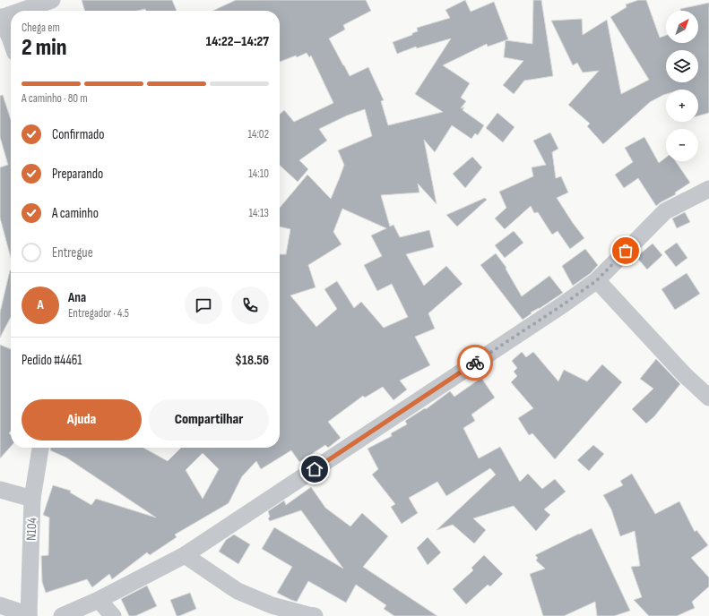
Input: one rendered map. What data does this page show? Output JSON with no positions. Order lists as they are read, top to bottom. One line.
{"streets":{"street":["N104"]},"north":"top right","page":{"map_buttons":["+","−"],"heading":["2 min","Chega em","14:22–14:27"],"panel":["Ana","Entregador · 4.5","Pedido #4461","$18.56"],"bar":"A caminho · 80 m","list":[["Confirmado","14:02"],["Preparando","14:10"],["A caminho","14:13"],"Entregue"],"round":"A","buttons":["Ajuda","Compartilhar"]}}
